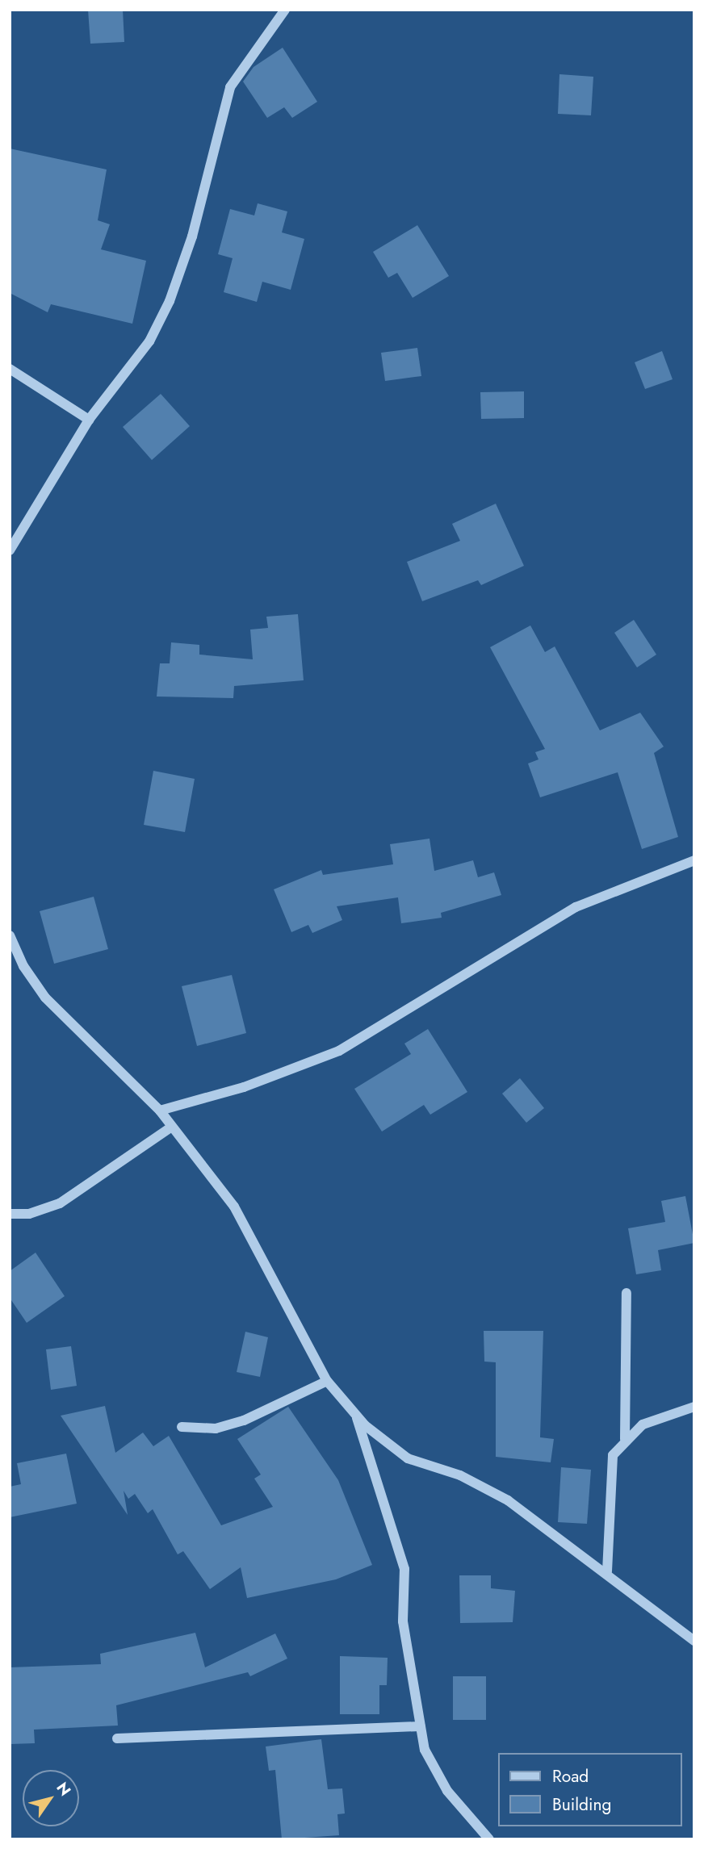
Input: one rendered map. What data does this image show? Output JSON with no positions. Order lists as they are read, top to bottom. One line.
{"legend":["Road","Building"],"north":"top right"}
